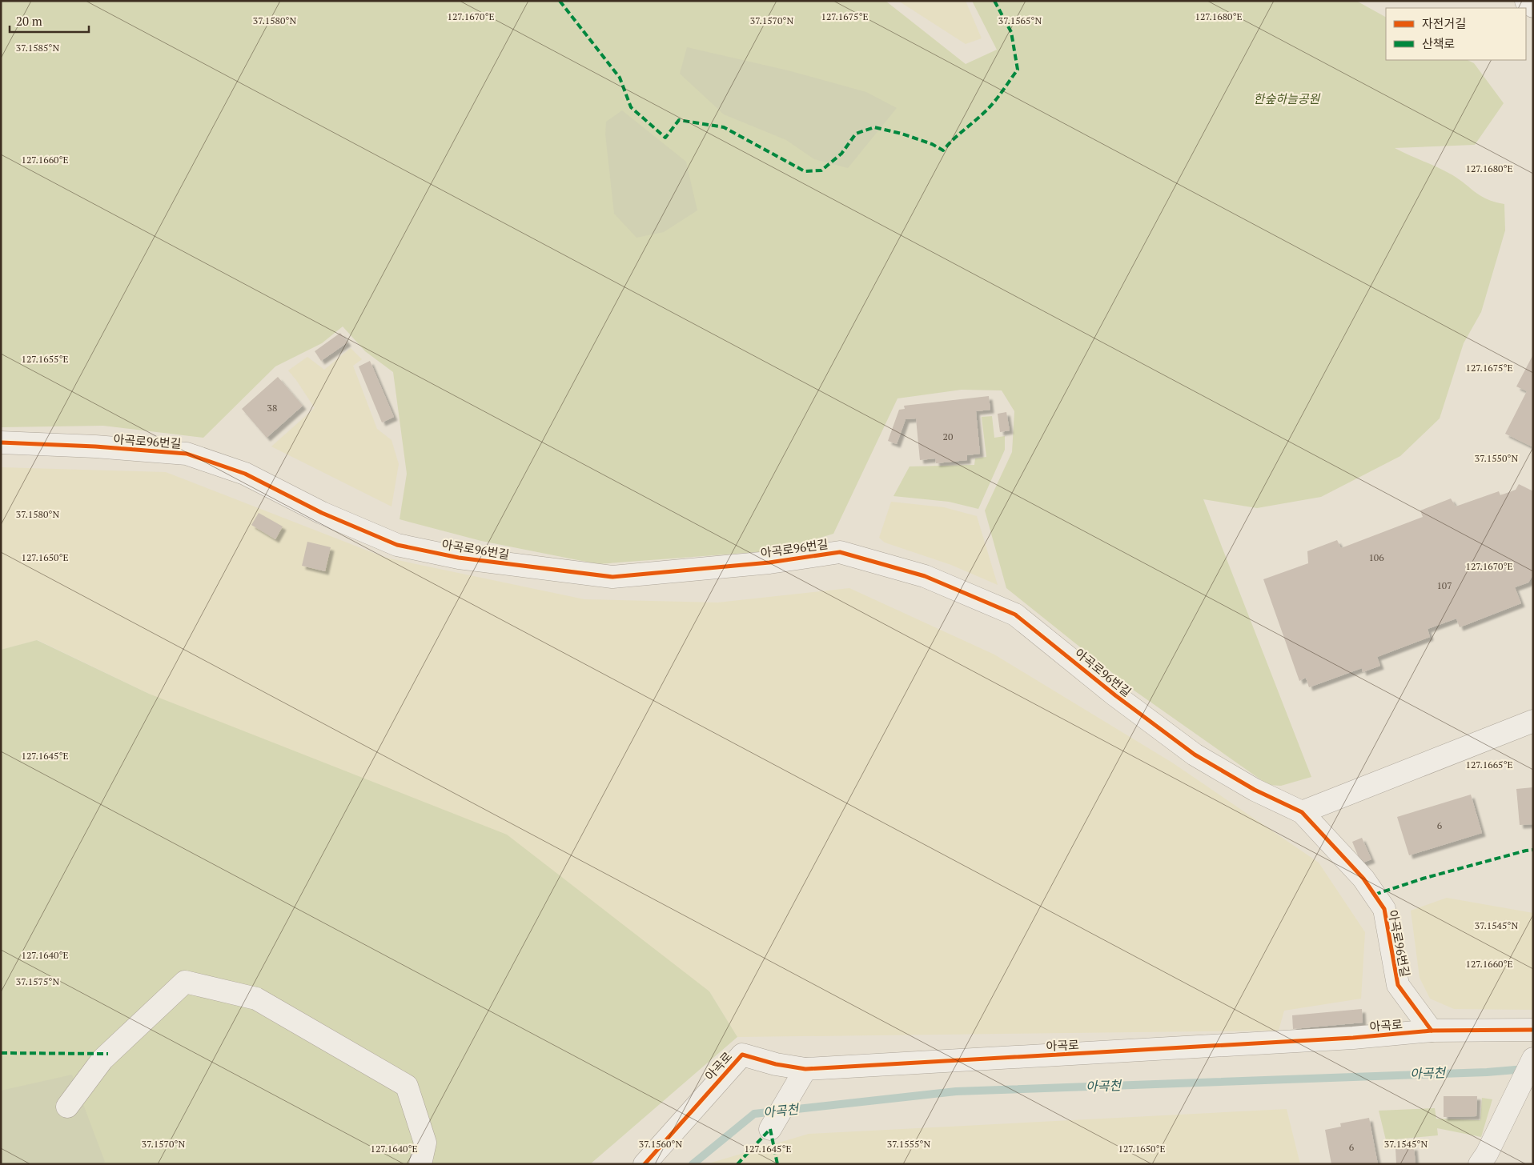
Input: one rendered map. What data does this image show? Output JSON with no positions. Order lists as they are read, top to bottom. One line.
{"streets":{"street":["아곡로96번길","아곡로"]},"crossings":[["아곡로96번길","아곡로"]],"water":["아곡천"],"parks":["한숲하늘공원"],"house_numbers":["38","20","106","107","6","6"],"legend":["자전거길","산책로"],"scale_bar":"20 m","coordinates":["127.1680°E","127.1670°E","127.1675°E","37.1580°N","37.1570°N","37.1565°N","37.1585°N","127.1660°E","127.1655°E","37.1550°N","127.1650°E","127.1645°E","127.1665°E","37.1545°N","127.1640°E","37.1575°N","37.1560°N","37.1555°N"]}
